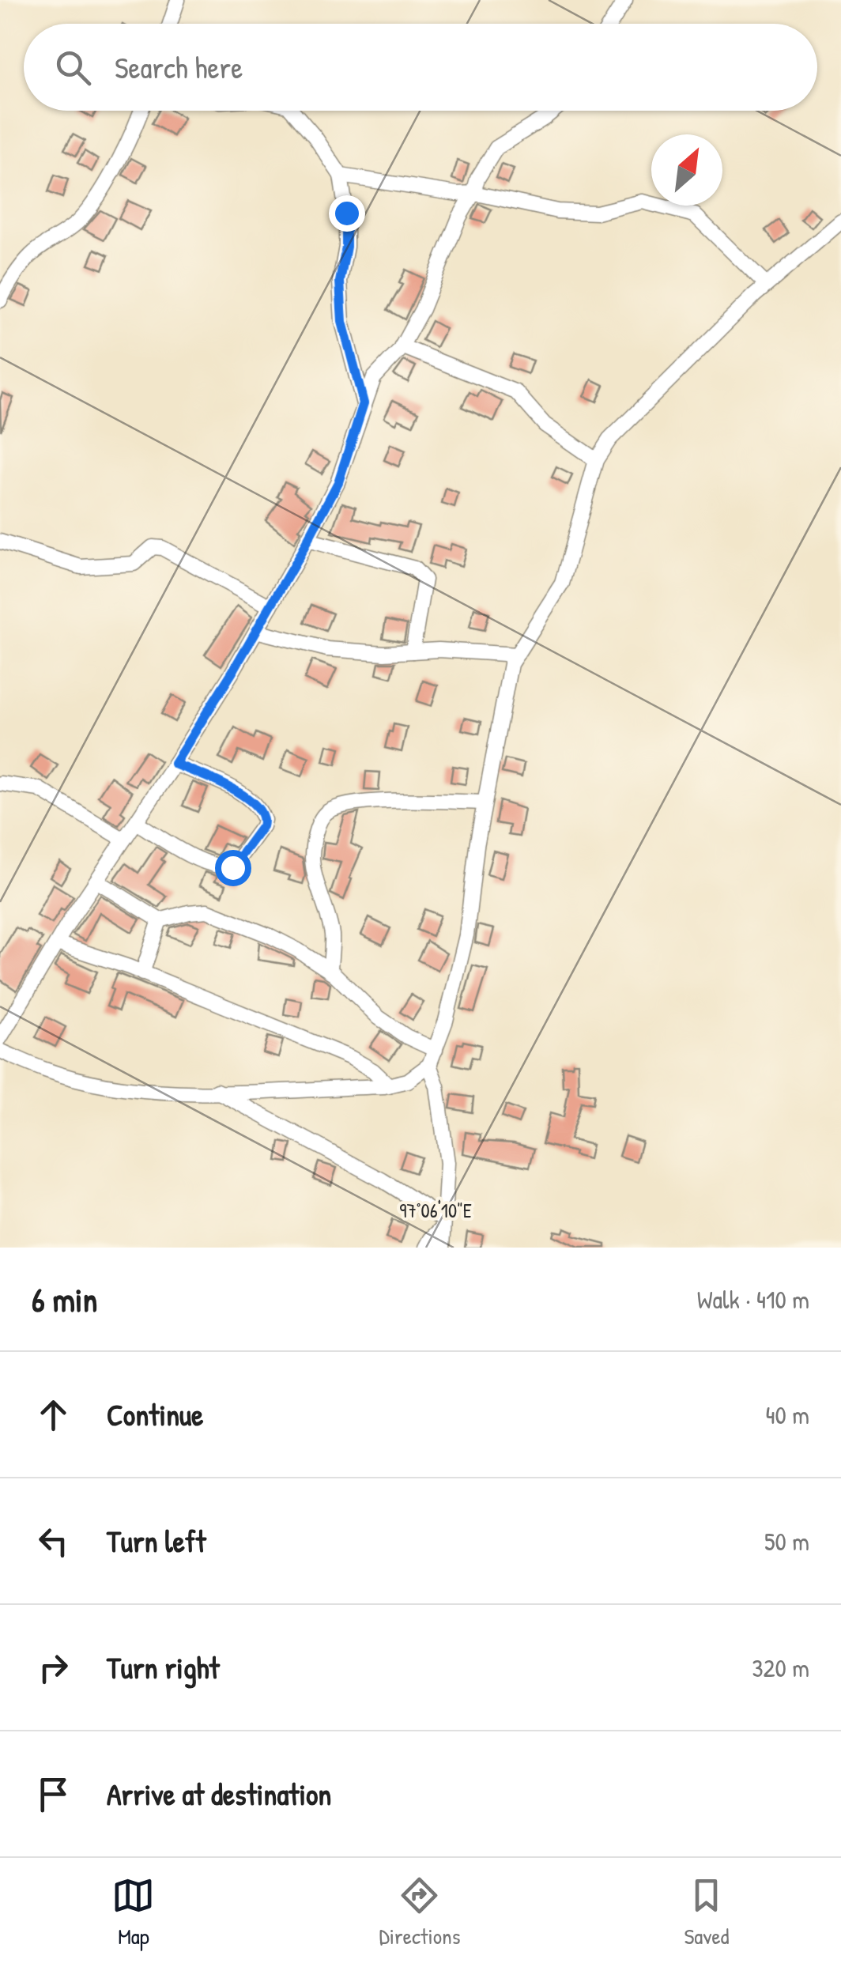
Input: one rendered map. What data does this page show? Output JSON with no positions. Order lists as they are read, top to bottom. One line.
{"north":"top right","page":{"search":"Search here","heading":["6 min","Walk · 410 m"],"list":[["Continue","40 m"],["Turn left","50 m"],["Turn right","320 m"],"Arrive at destination"],"nav":["Map","Directions","Saved"]},"coordinates":["97°06'10\"E"]}
